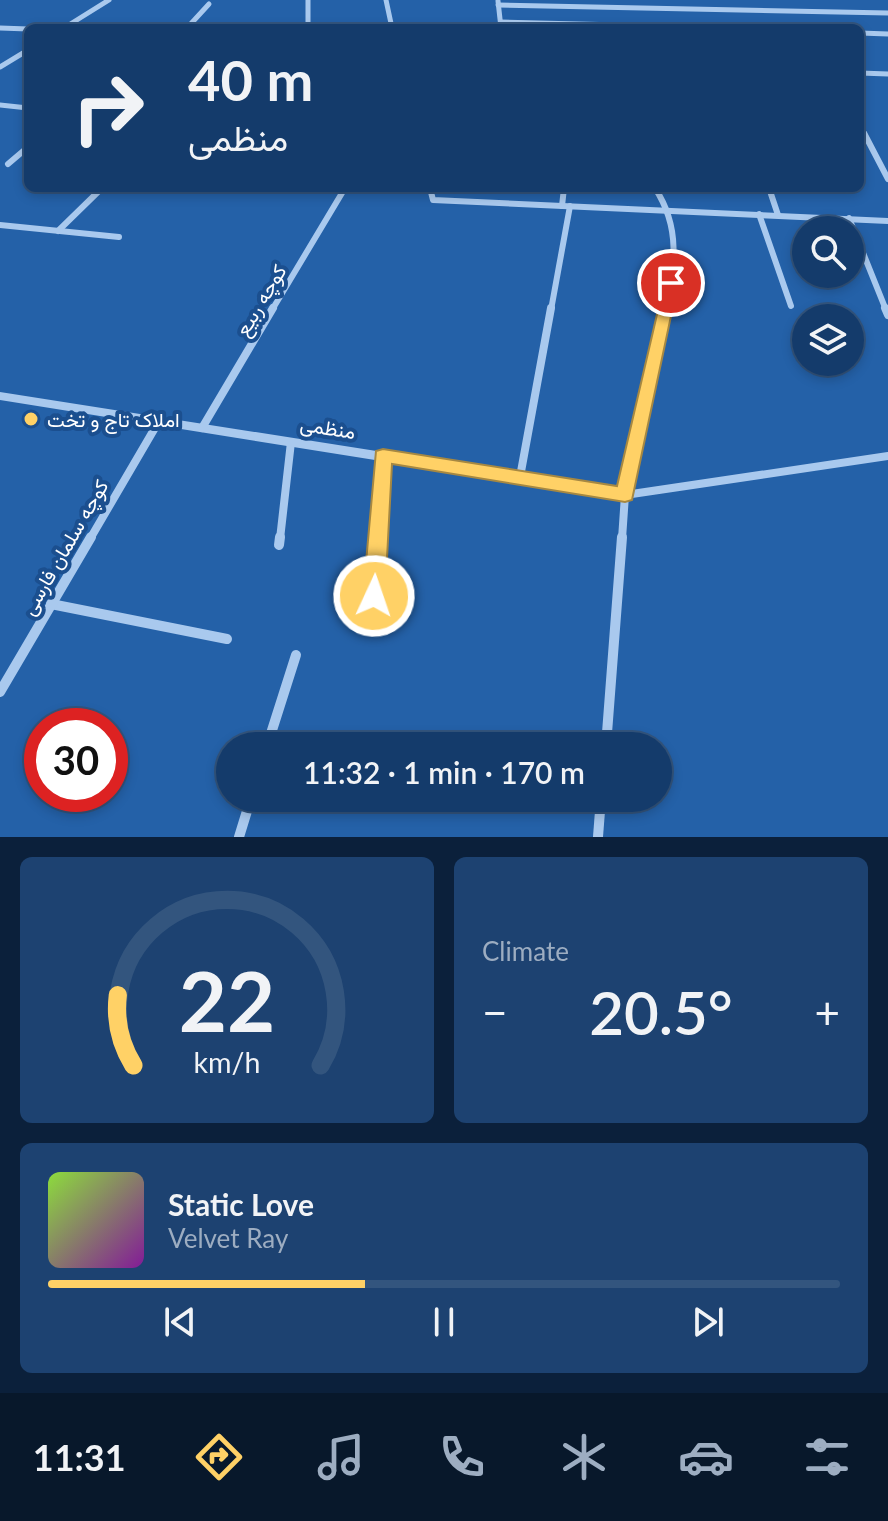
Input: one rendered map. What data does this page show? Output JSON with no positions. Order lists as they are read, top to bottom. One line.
{"streets":{"street":["کوچه ربیع","منظمی","کوچه سلمان فارسی"]},"crossings":[["کوچه ربیع","منظمی"],["منظمی","کوچه سلمان فارسی"]],"places":["املاک تاج و تخت"],"page":{"turn":["40 m","منظمی"],"limit":"30","trip":"11:32 · 1 min · 170 m","tile":"Climate","heat":["−","20.5°","+"],"song":["Static Love","Velvet Ray"],"tabs":"11:31","gauge":["22","km/h"]}}
